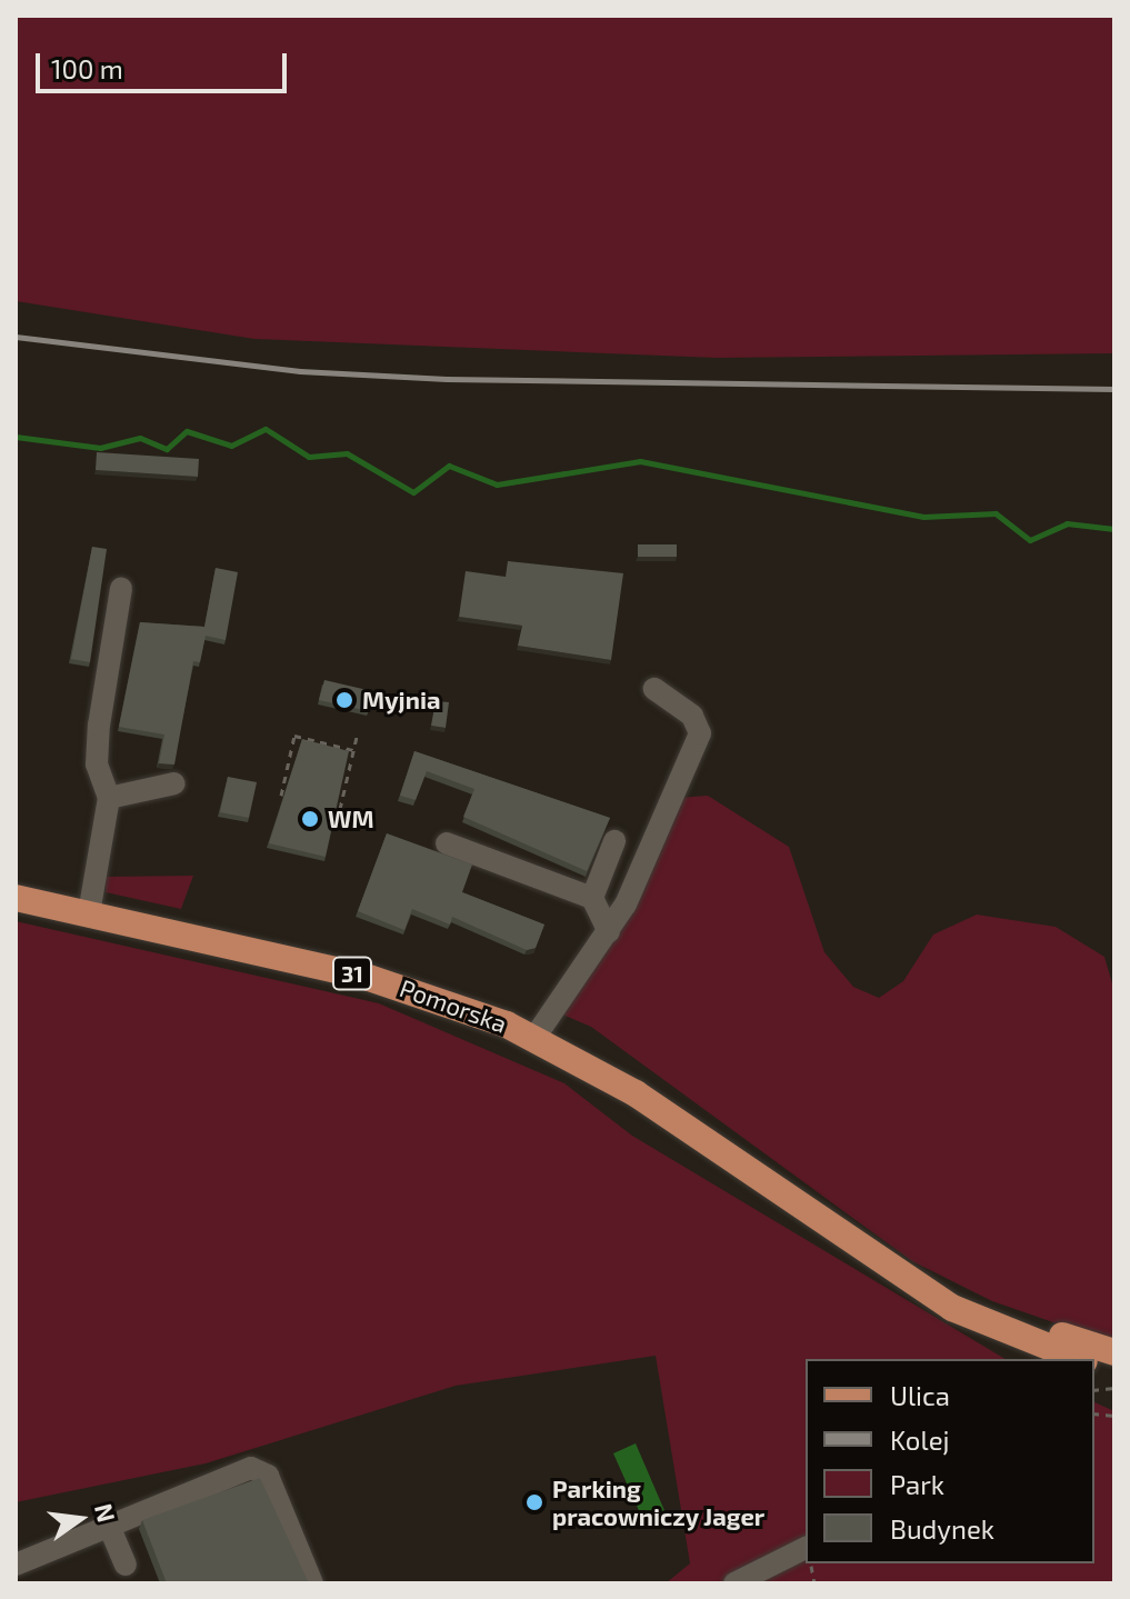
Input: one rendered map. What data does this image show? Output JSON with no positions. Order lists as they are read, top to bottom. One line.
{"streets":{"main road":["31","Pomorska"]},"crossings":[["31","Pomorska"]],"places":["Myjnia","WM","Parking pracowniczy Jager"],"legend":["Ulica","Kolej","Park","Budynek"],"scale_bar":"100 m","north":"right"}
